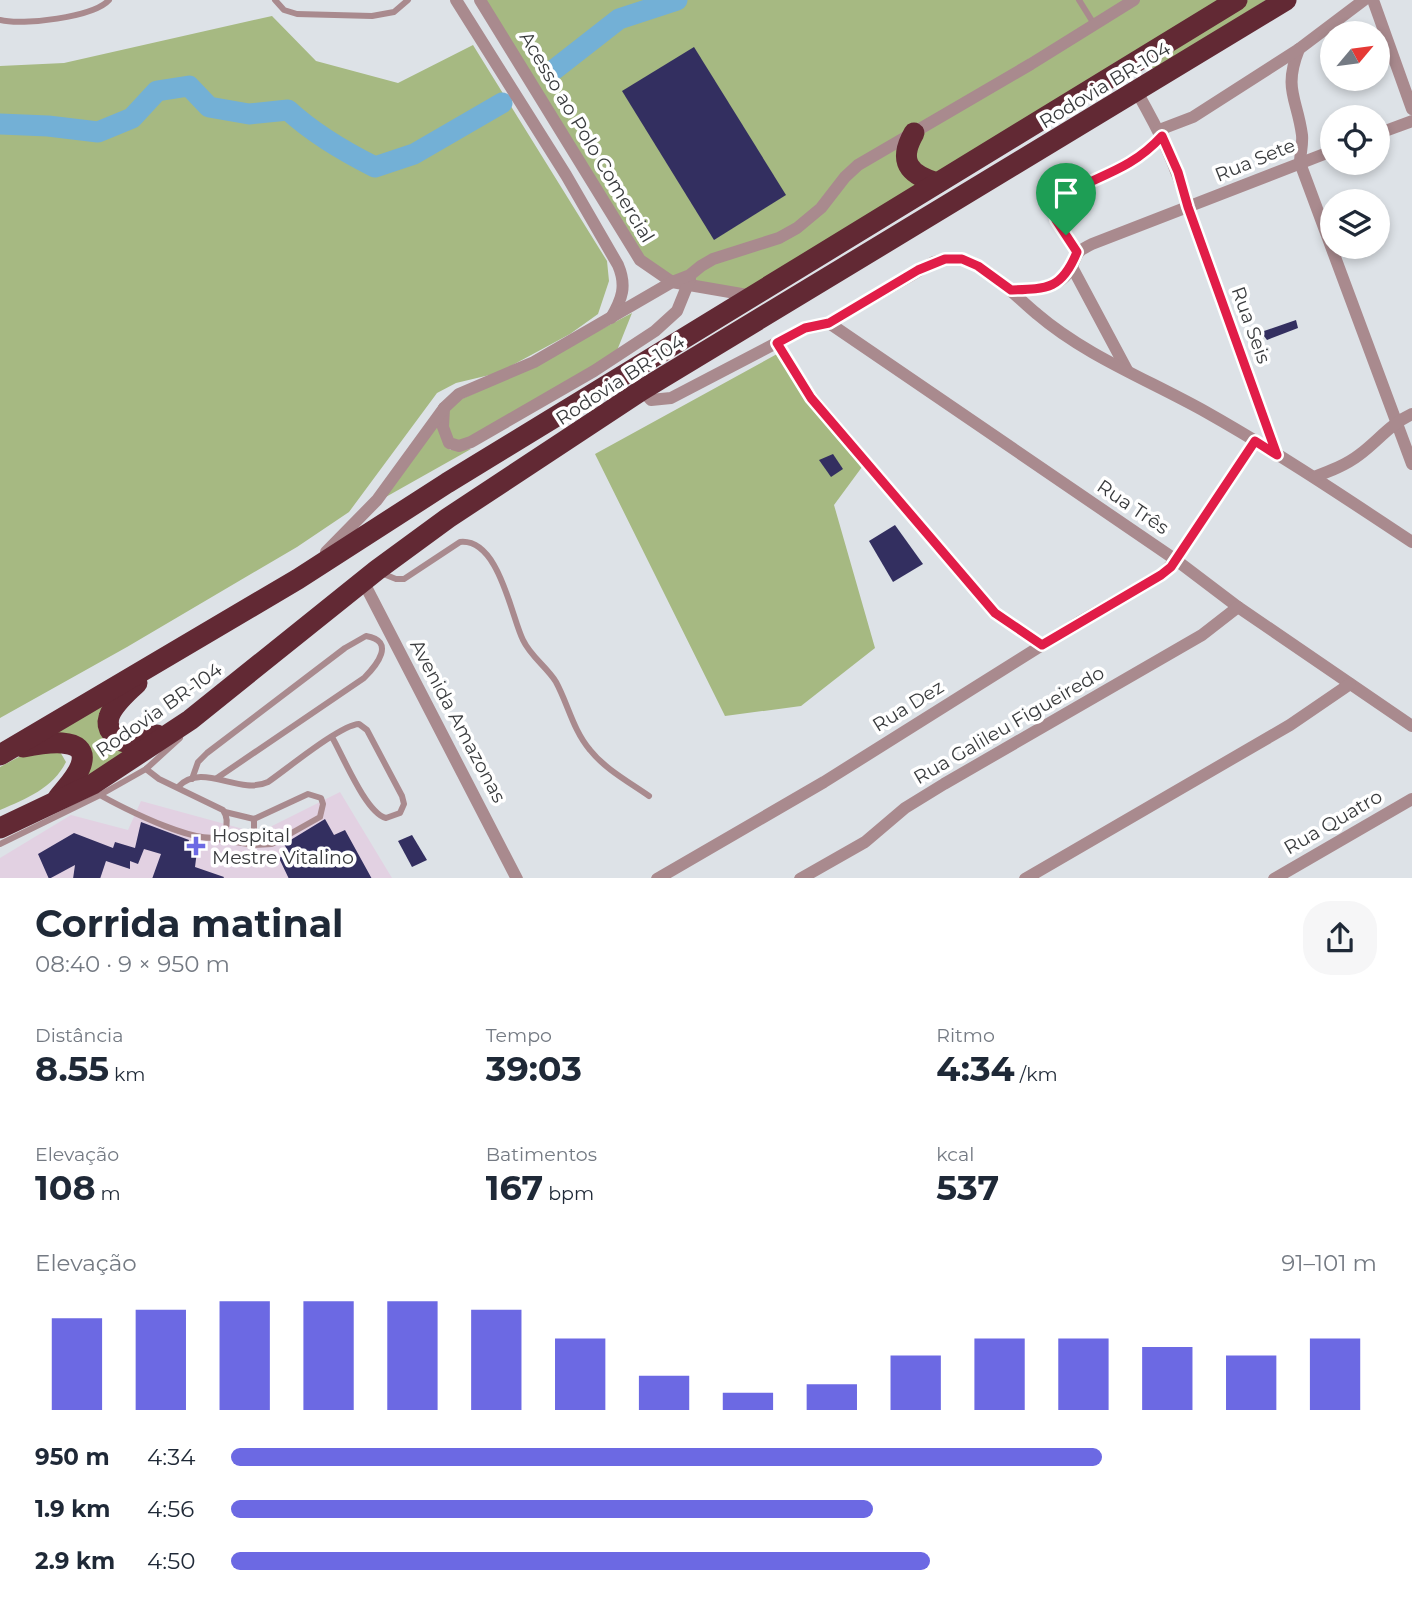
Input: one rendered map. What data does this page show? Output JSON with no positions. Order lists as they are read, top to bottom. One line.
{"streets":{"highway":["Rodovia BR-104"],"street":["Acesso ao Polo Comercial","Rua Sete","Rua Seis","Rua Três","Rua Dez","Avenida Amazonas","Rua Galileu Figueiredo","Rua Quatro"]},"crossings":[["Rodovia BR-104","Acesso ao Polo Comercial"],["Rodovia BR-104","Rua Seis"],["Rodovia BR-104","Avenida Amazonas"],["Rua Sete","Rua Seis"],["Rua Três","Rua Dez"],["Rua Três","Rua Galileu Figueiredo"]],"places":{"health":["Hospital Mestre Vitalino"]},"north":"top right","page":{"heading":["Corrida matinal","08:40 · 9 × 950 m"],"stats":[["Distância","8.55 km"],["Tempo","39:03"],["Ritmo","4:34 /km"],["Elevação","108 m"],["Batimentos","167 bpm"],["kcal","537"]],"chart":["Elevação","91–101 m"],"list":[{"name":"950 m","note":"4:34"},{"name":"1.9 km","note":"4:56"},{"name":"2.9 km","note":"4:50"}]}}
